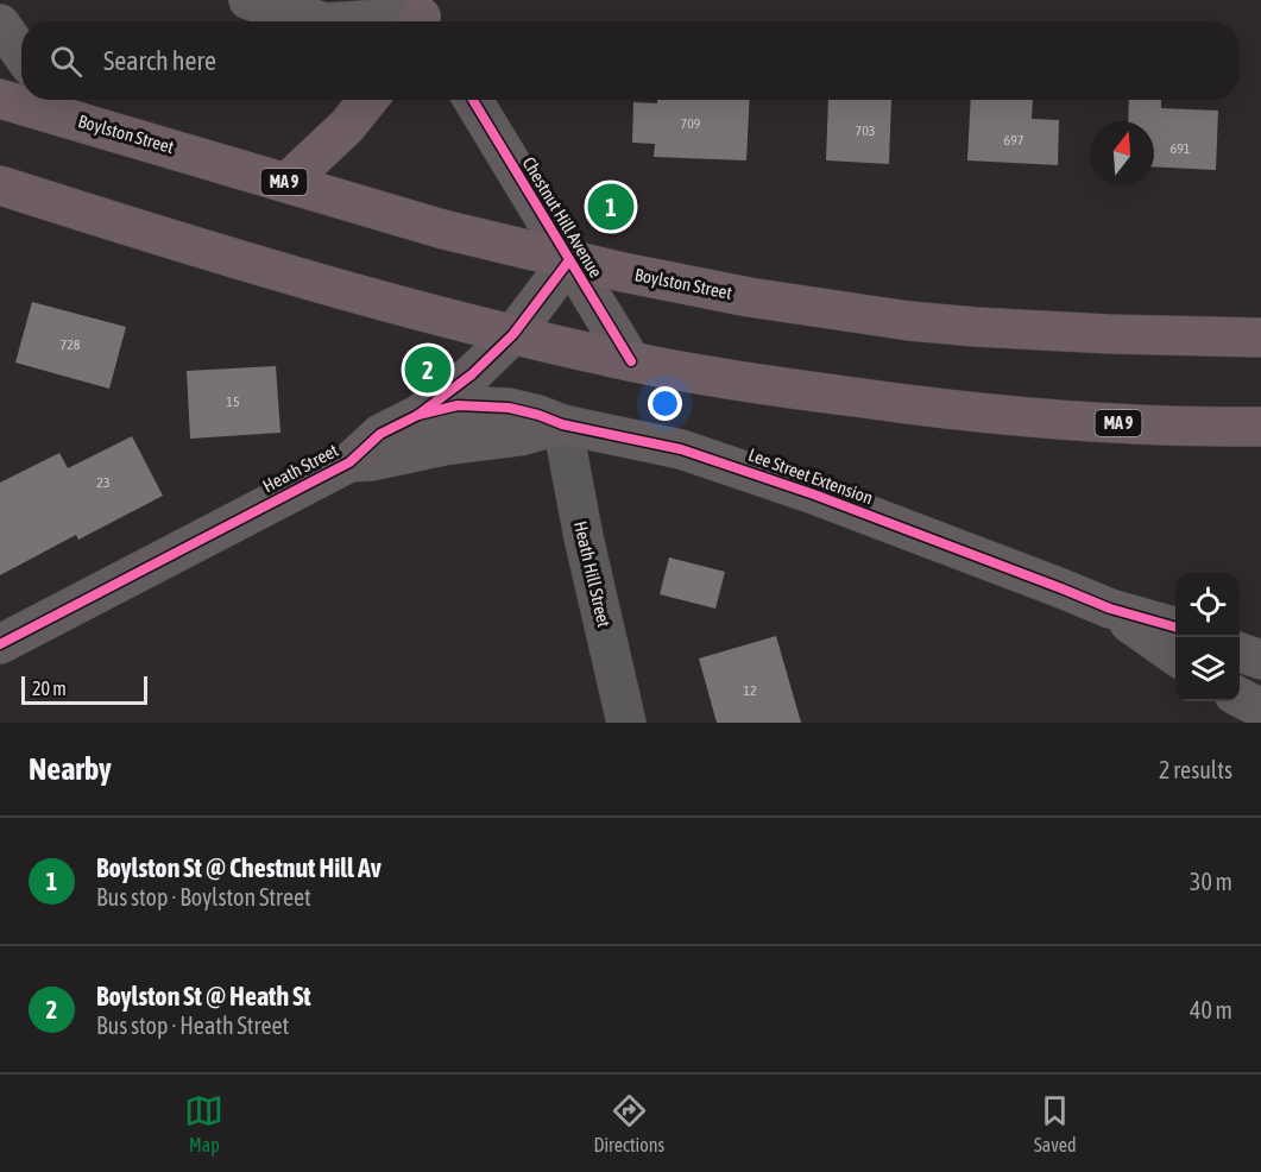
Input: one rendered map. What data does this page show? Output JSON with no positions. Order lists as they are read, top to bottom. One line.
{"streets":{"highway":["Boylston Street","MA 9"],"street":["Chestnut Hill Avenue","Heath Street","Lee Street Extension","Heath Hill Street"]},"crossings":[["Boylston Street","Chestnut Hill Avenue"],["Boylston Street","Heath Street"],["MA 9","Chestnut Hill Avenue"],["MA 9","Heath Street"],["Chestnut Hill Avenue","Heath Street"],["Heath Street","Lee Street Extension"],["Lee Street Extension","Heath Hill Street"]],"house_numbers":["709","703","697","691","728","15","23","12"],"scale_bar":"20 m","north":"top","page":{"search":"Search here","pins":["1","2"],"scale":"20 m","heading":["Nearby","2 results"],"list":[{"mark":"1","name":"Boylston St @ Chestnut Hill Av","note":"Bus stop · Boylston Street","value":"30 m"},{"mark":"2","name":"Boylston St @ Heath St","note":"Bus stop · Heath Street","value":"40 m"}],"nav":["Map","Directions","Saved"]}}
